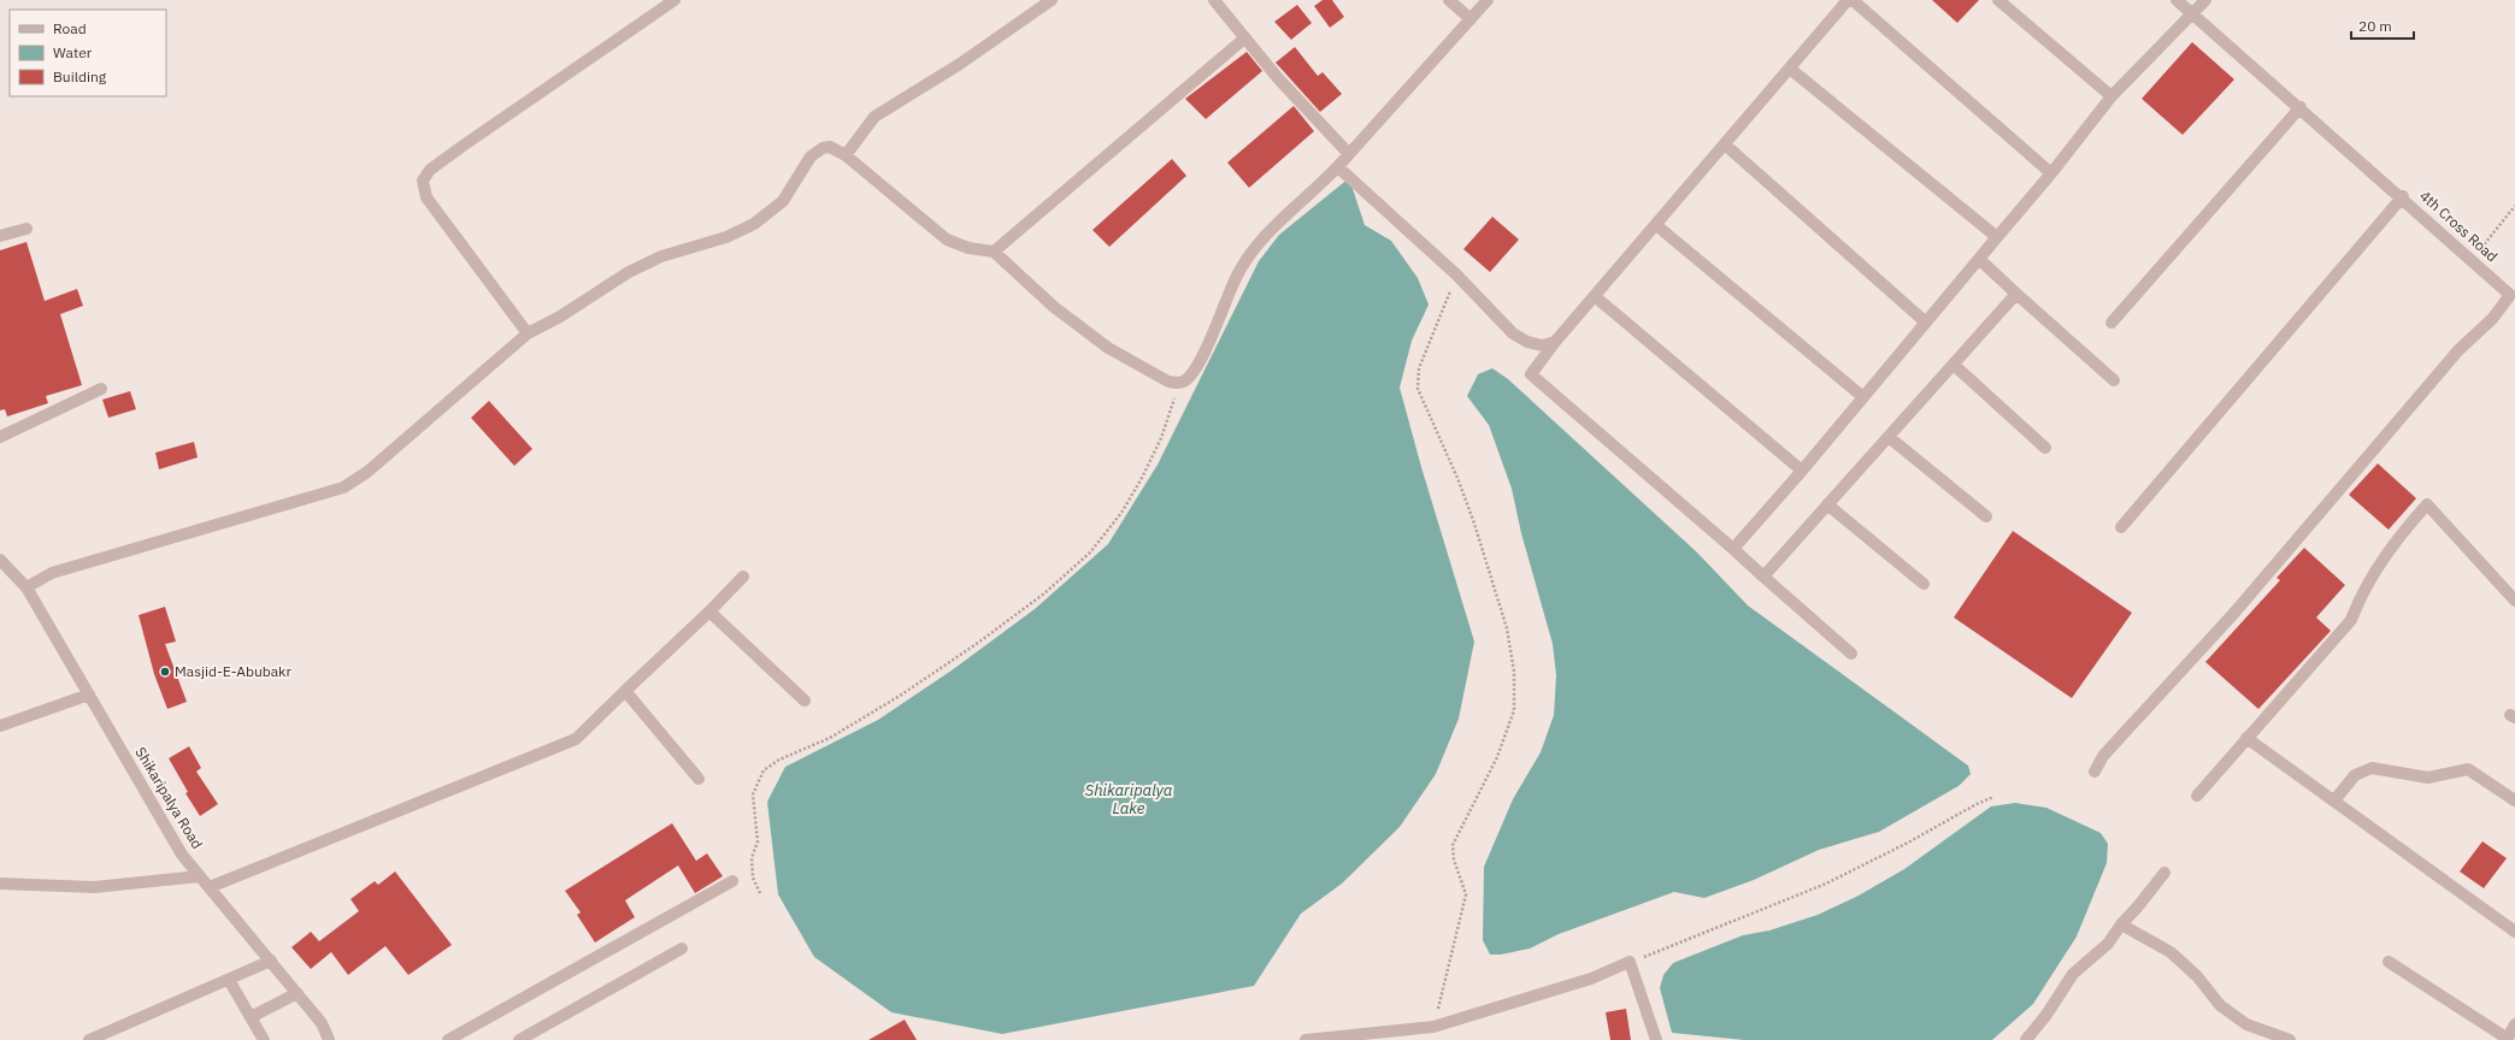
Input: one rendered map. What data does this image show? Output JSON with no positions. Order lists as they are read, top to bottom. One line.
{"streets":{"street":["4th Cross Road","Shikaripalya Road"]},"water":["Shikaripalya Lake"],"places":["Masjid-E-Abubakr"],"legend":["Road","Water","Building"],"scale_bar":"20 m"}
